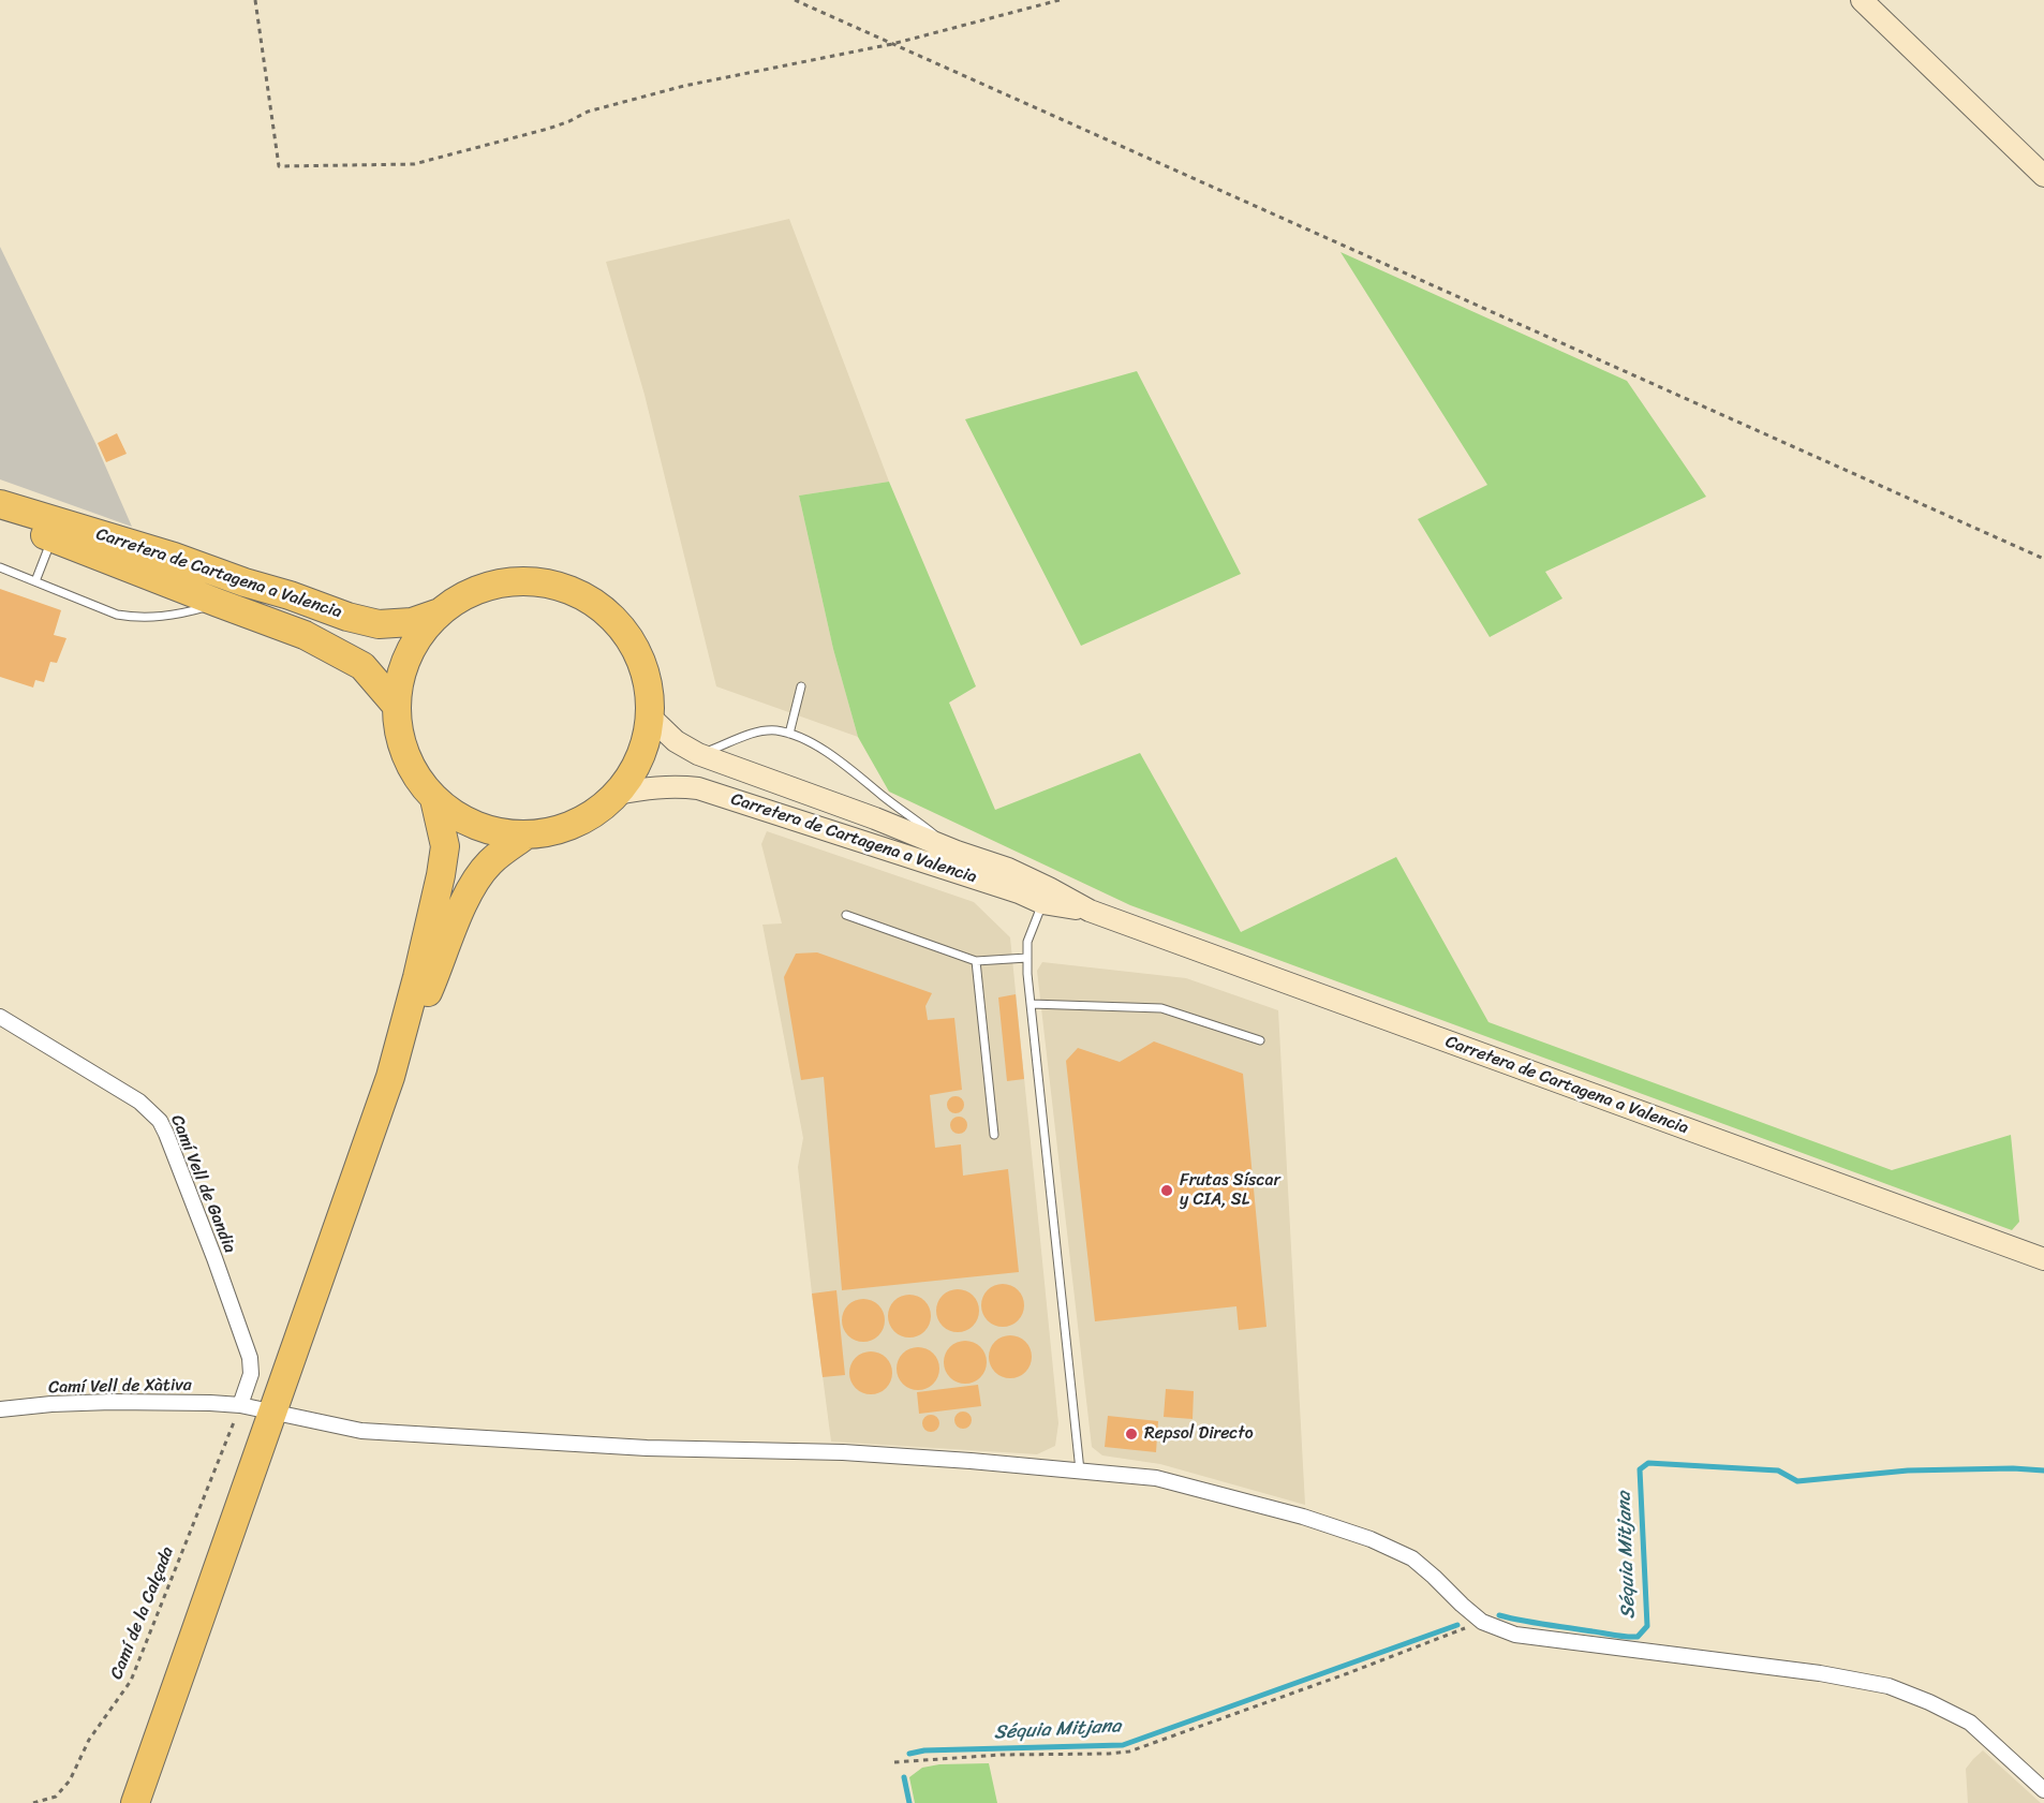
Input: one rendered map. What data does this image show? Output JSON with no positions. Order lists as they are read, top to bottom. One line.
{"streets":{"highway":["Carretera de Cartagena a Valencia"],"street":["Camí Vell de Gandia","Camí Vell de Xàtiva"],"path":["Camí de la Calçada"]},"crossings":[["Camí Vell de Gandia","Camí Vell de Xàtiva"],["Camí Vell de Gandia","Camí de la Calçada"],["Camí Vell de Xàtiva","Camí de la Calçada"]],"water":["Séquia Mitjana"],"places":["Frutas Síscar y CIA, SL","Repsol Directo"]}
